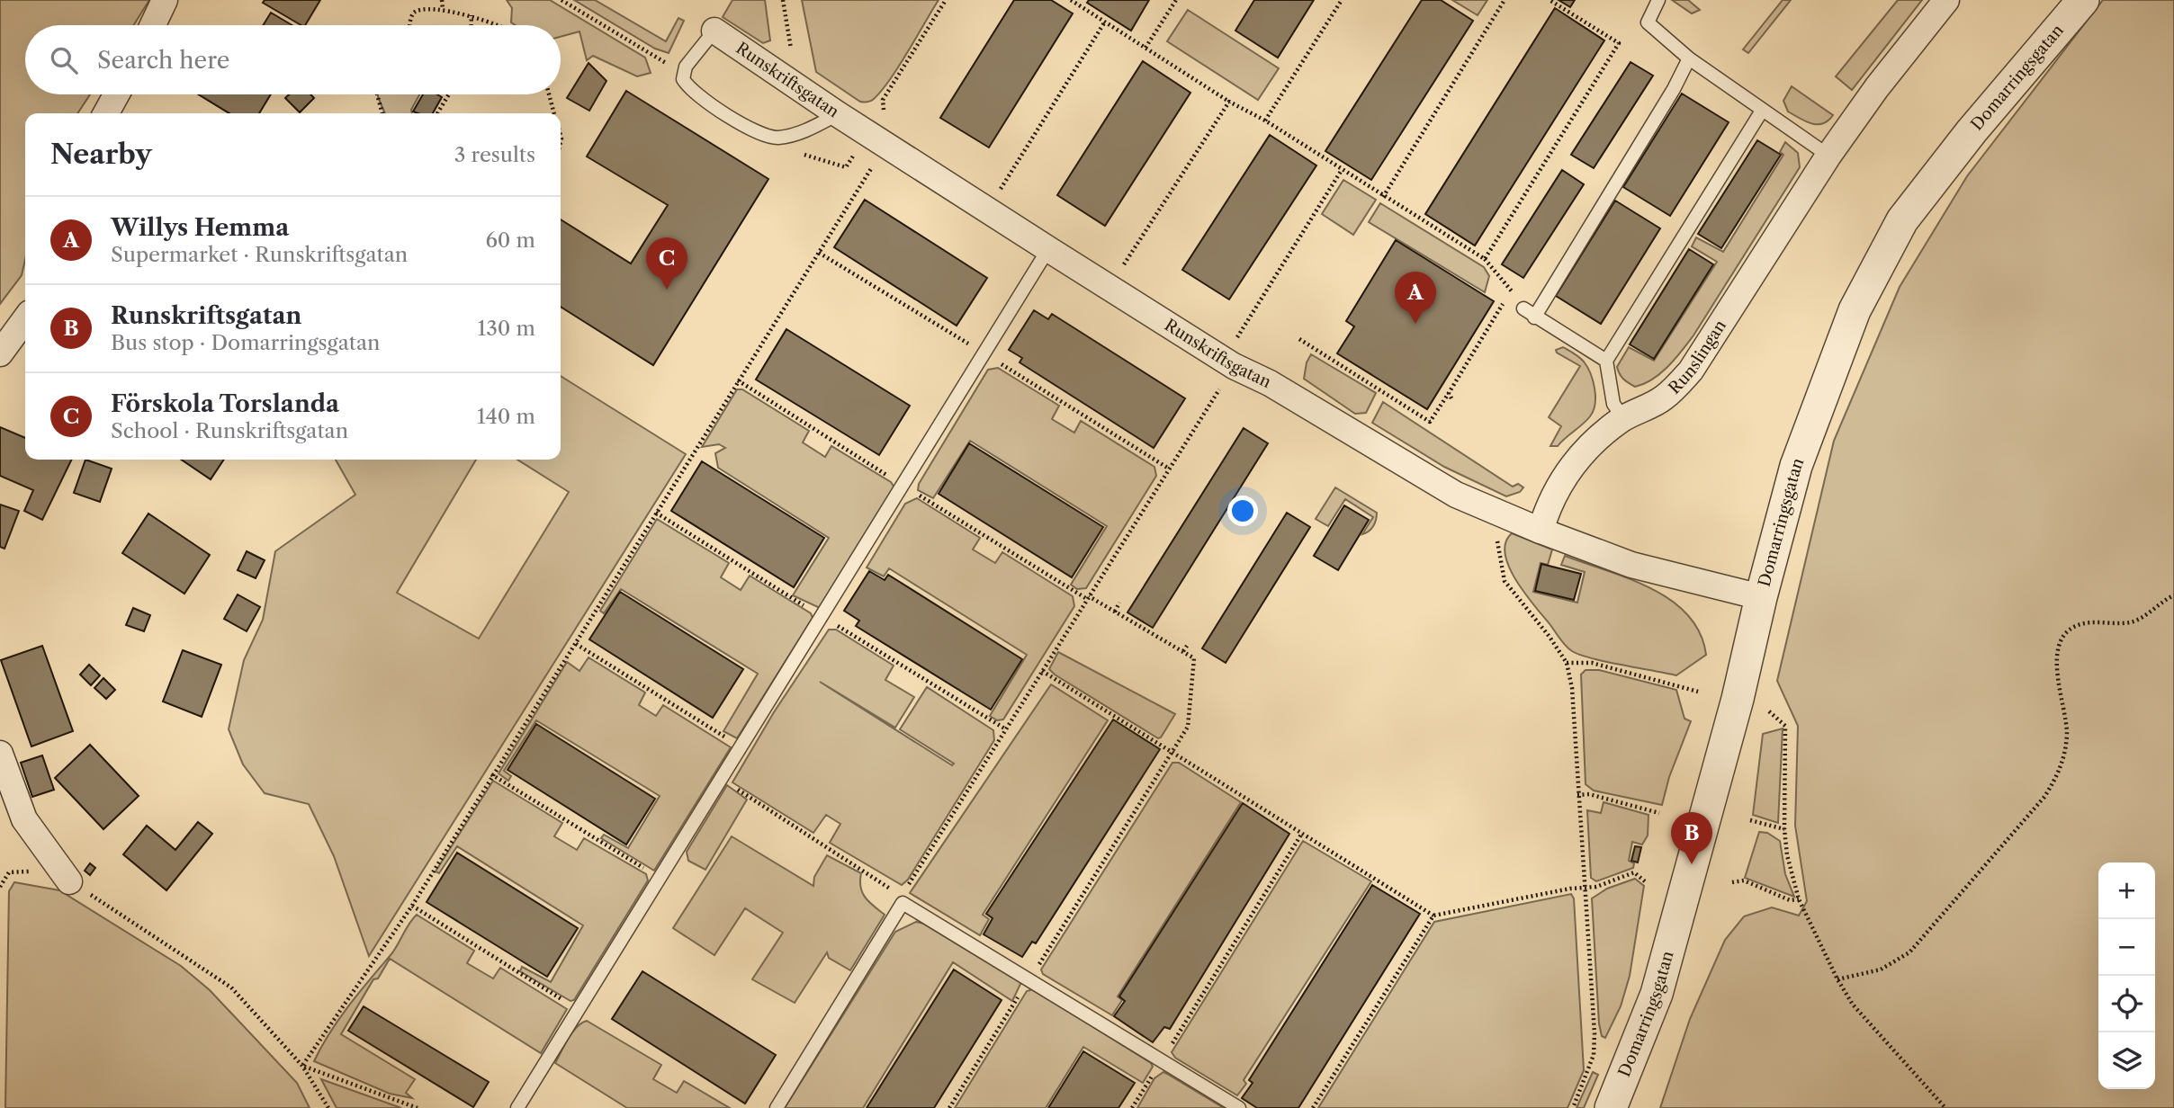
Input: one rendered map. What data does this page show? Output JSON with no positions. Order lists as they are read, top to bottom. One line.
{"streets":{"street":["Domarringsgatan","Runskriftsgatan","Runslingan"]},"crossings":[["Domarringsgatan","Runskriftsgatan"],["Runskriftsgatan","Runslingan"]],"page":{"search":"Search here","heading":["Nearby","3 results"],"list":[{"mark":"A","name":"Willys Hemma","note":"Supermarket · Runskriftsgatan","value":"60 m"},{"mark":"B","name":"Runskriftsgatan","note":"Bus stop · Domarringsgatan","value":"130 m"},{"mark":"C","name":"Förskola Torslanda","note":"School · Runskriftsgatan","value":"140 m"}],"pins":["C","A","B"],"map_buttons":["+","−"]}}
